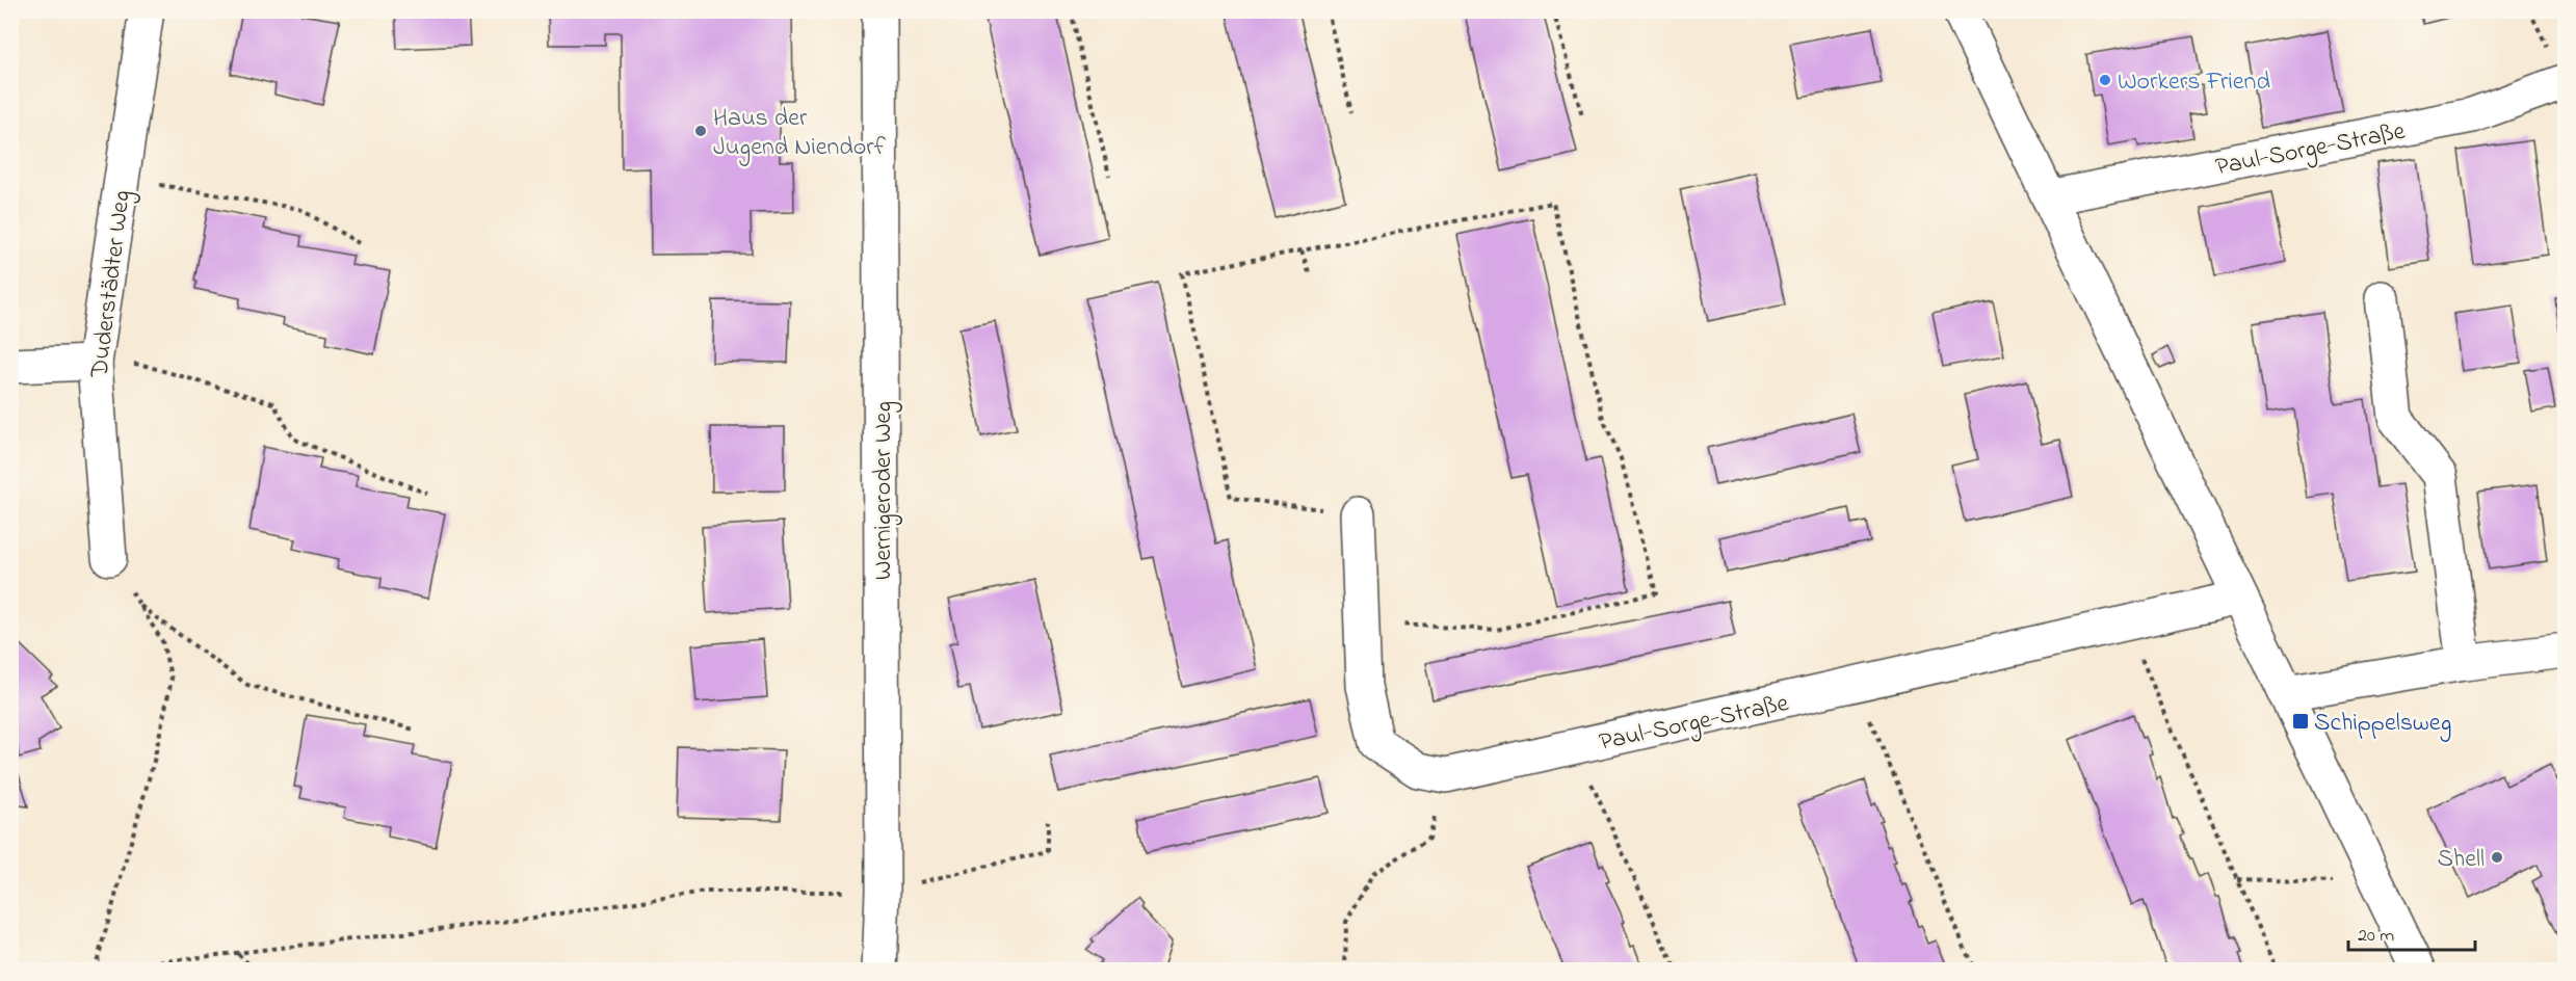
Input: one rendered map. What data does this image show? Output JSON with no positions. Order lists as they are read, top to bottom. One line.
{"streets":{"street":["Paul-Sorge-Straße","Duderstädter Weg","Wernigeroder Weg"]},"places":{"other":["Workers Friend","Haus der Jugend Niendorf","Shell"],"transit":["Schippelsweg"]},"scale_bar":"20 m"}
